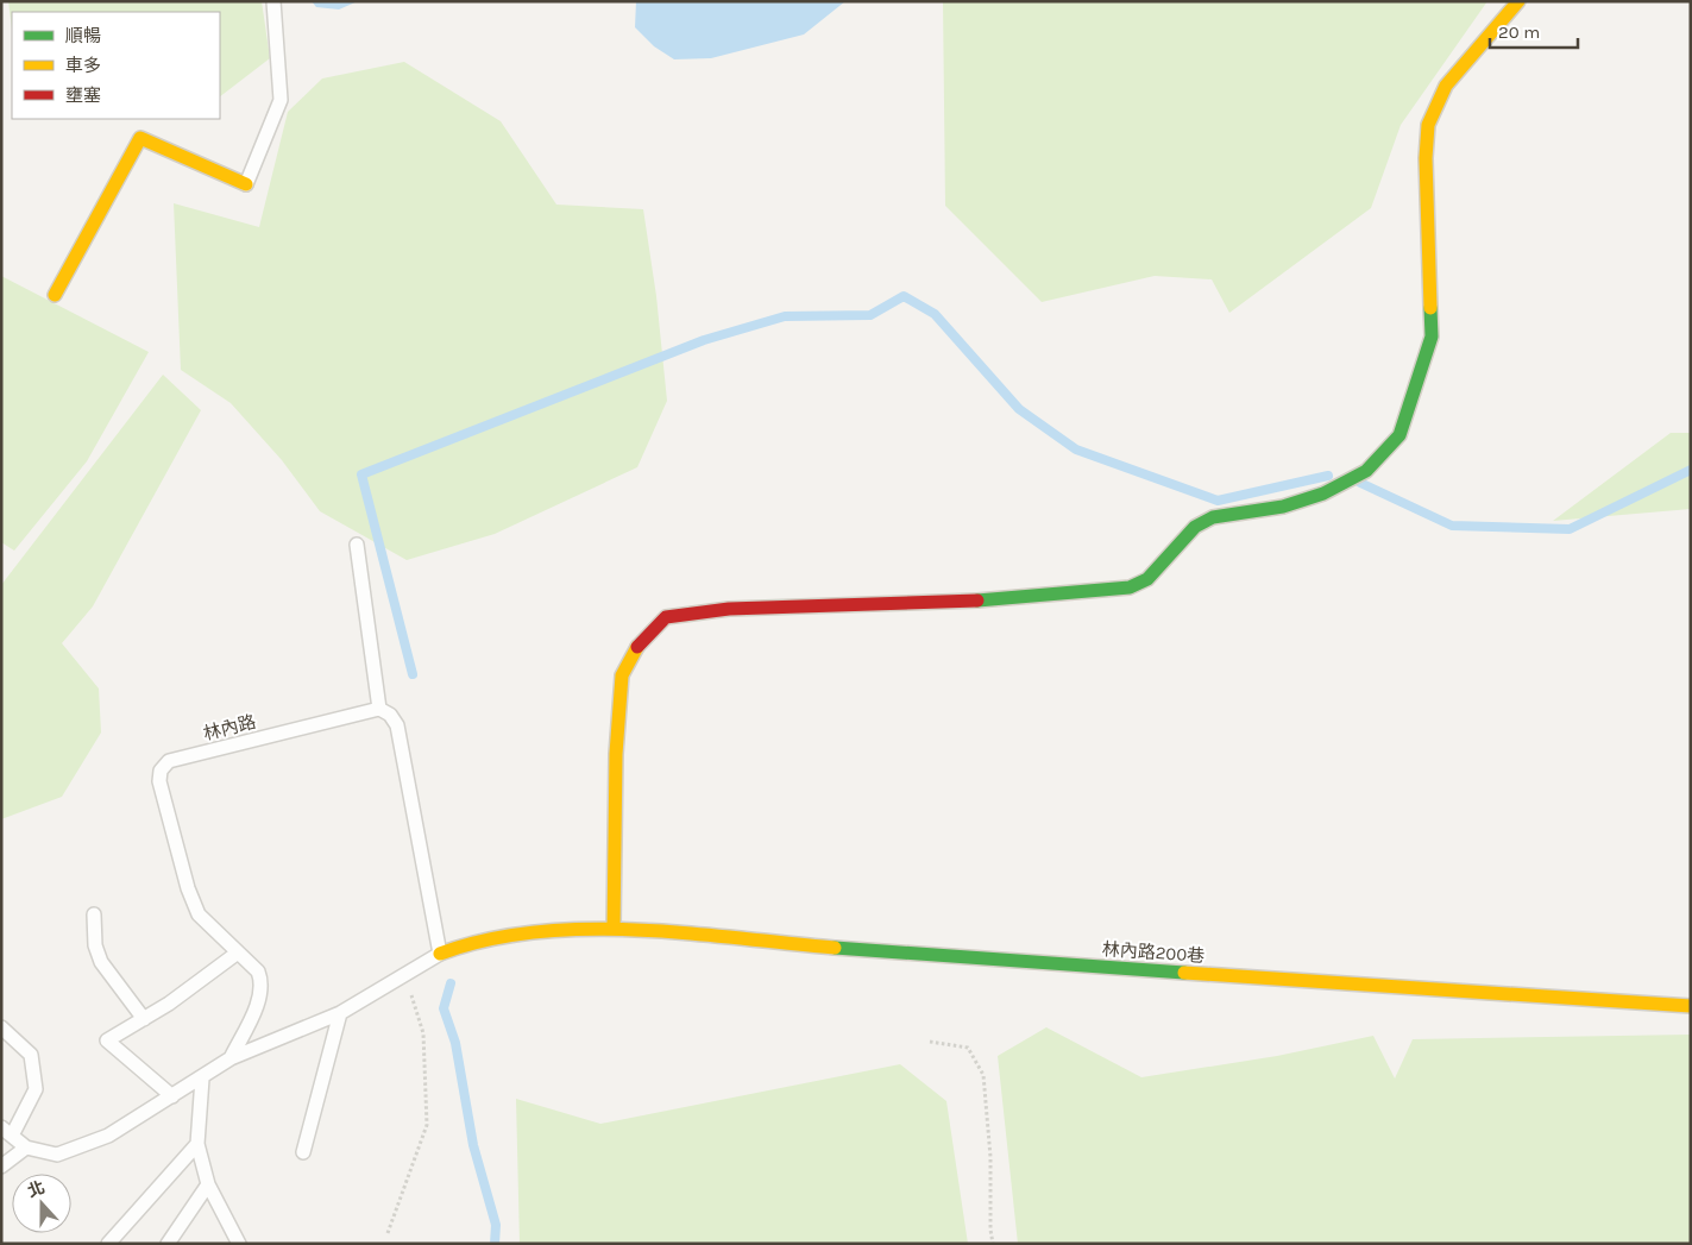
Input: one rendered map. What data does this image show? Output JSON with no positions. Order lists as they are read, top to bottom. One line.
{"streets":{"street":["林內路","林內路200巷"]},"crossings":[["林內路","林內路200巷"]],"legend":["順暢","車多","壅塞"],"scale_bar":"20 m","north":"top"}
